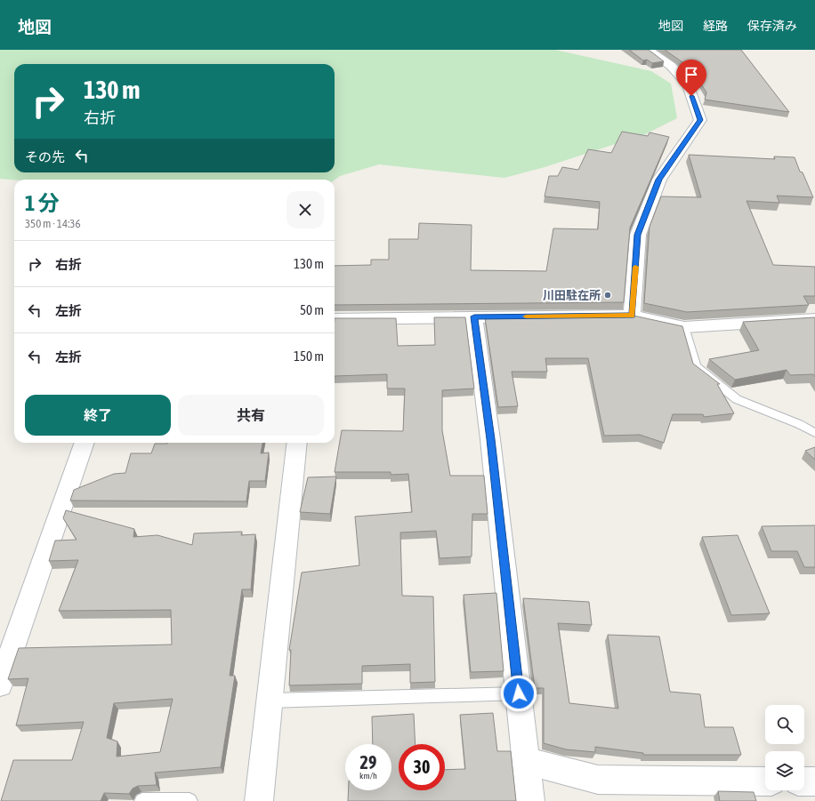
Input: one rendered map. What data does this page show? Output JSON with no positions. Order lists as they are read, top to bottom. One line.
{"places":["川田駐在所"],"page":{"header":"地図","nav":["地図","経路","保存済み"],"turn":["130 m","右折"],"then":"その先","heading":["1 分","350 m · 14:36"],"list":[{"name":"右折","value":"130 m"},{"name":"左折","value":"50 m"},{"name":"左折","value":"150 m"}],"buttons":["終了","共有"],"speed":"29 km/h","limit":"30"}}
